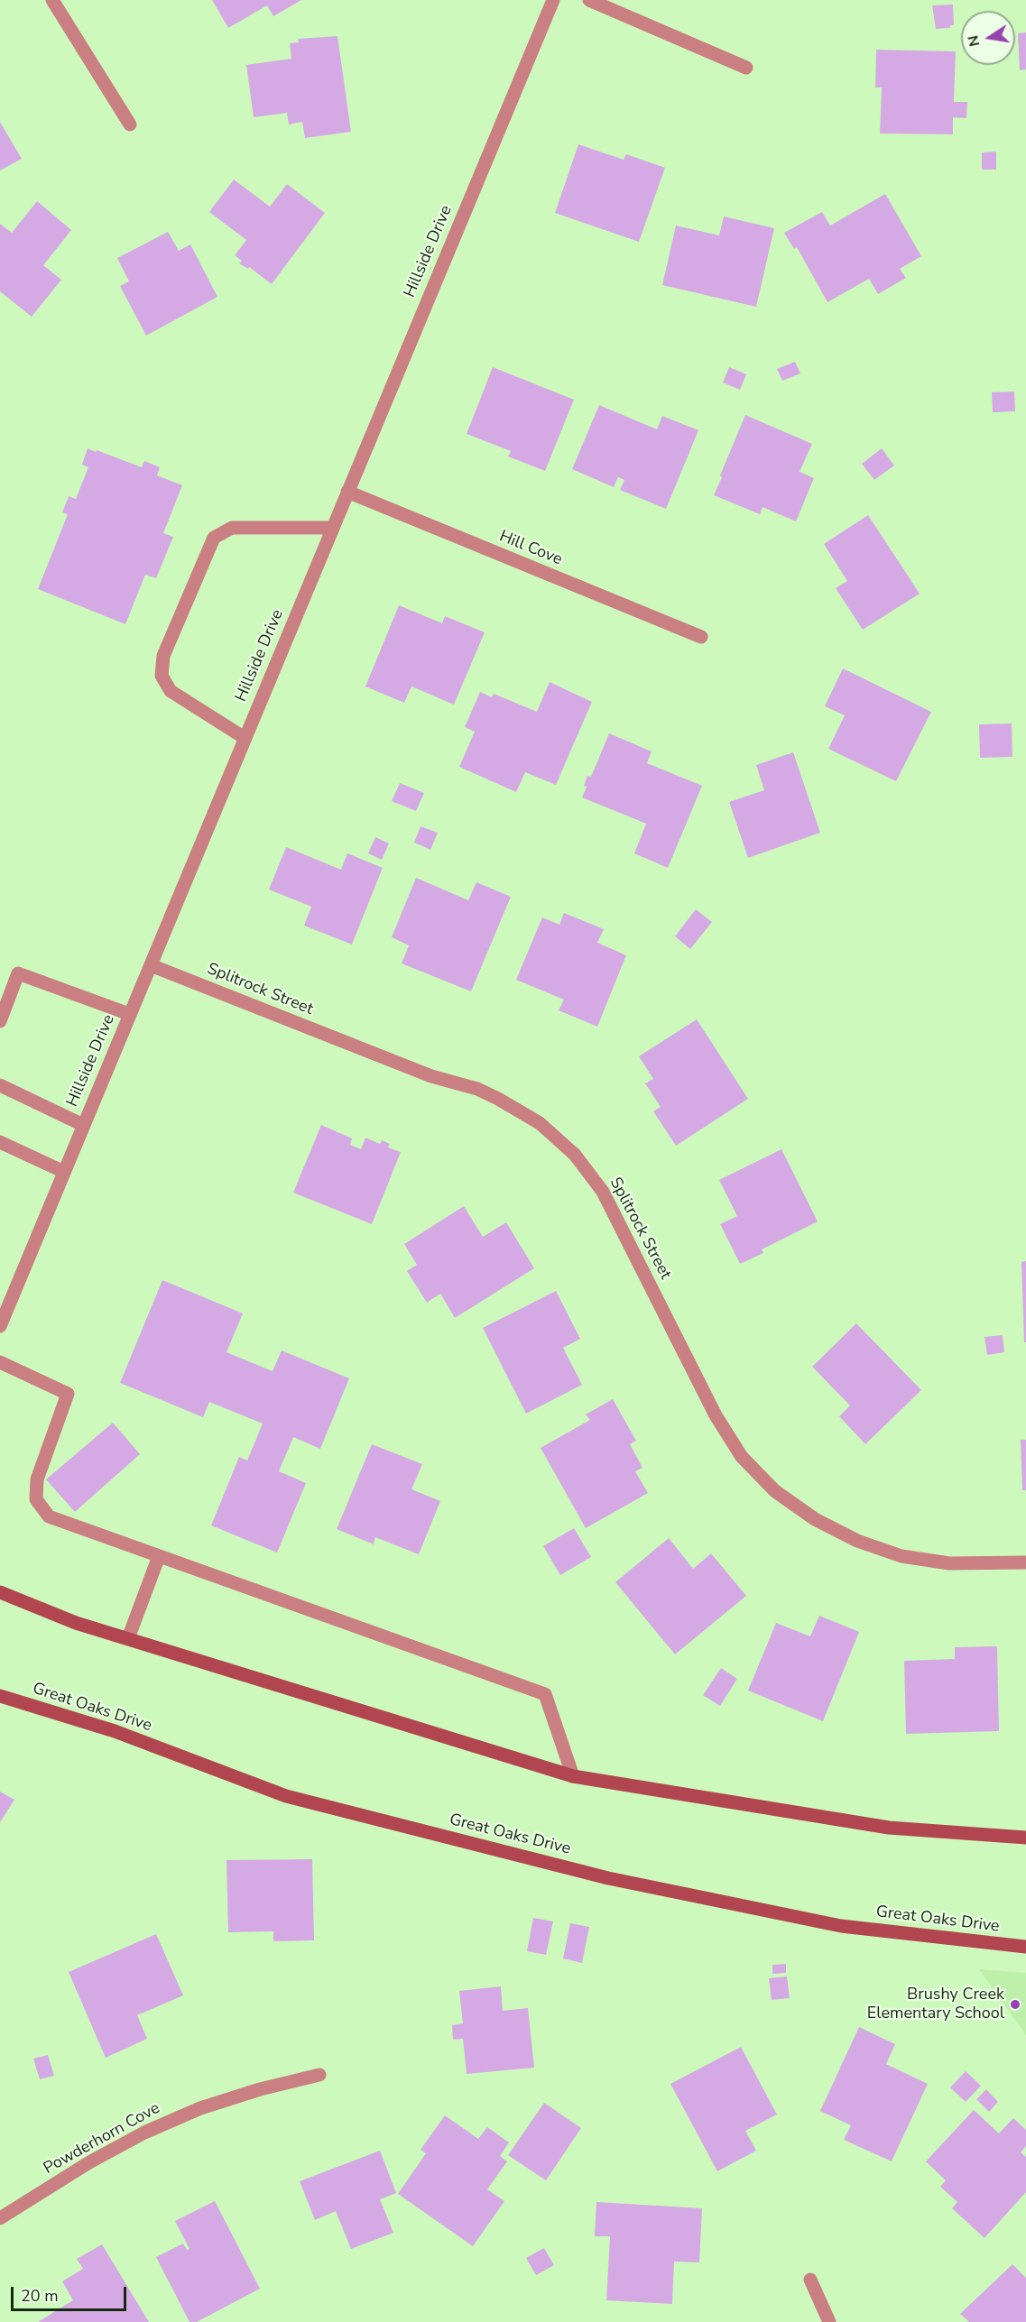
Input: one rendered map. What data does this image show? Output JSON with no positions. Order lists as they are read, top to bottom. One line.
{"streets":{"street":["Hillside Drive","Hill Cove","Splitrock Street","Great Oaks Drive","Powderhorn Cove"]},"crossings":[["Hillside Drive","Hill Cove"],["Hillside Drive","Splitrock Street"]],"places":["Brushy Creek Elementary School"],"scale_bar":"20 m","north":"left"}
